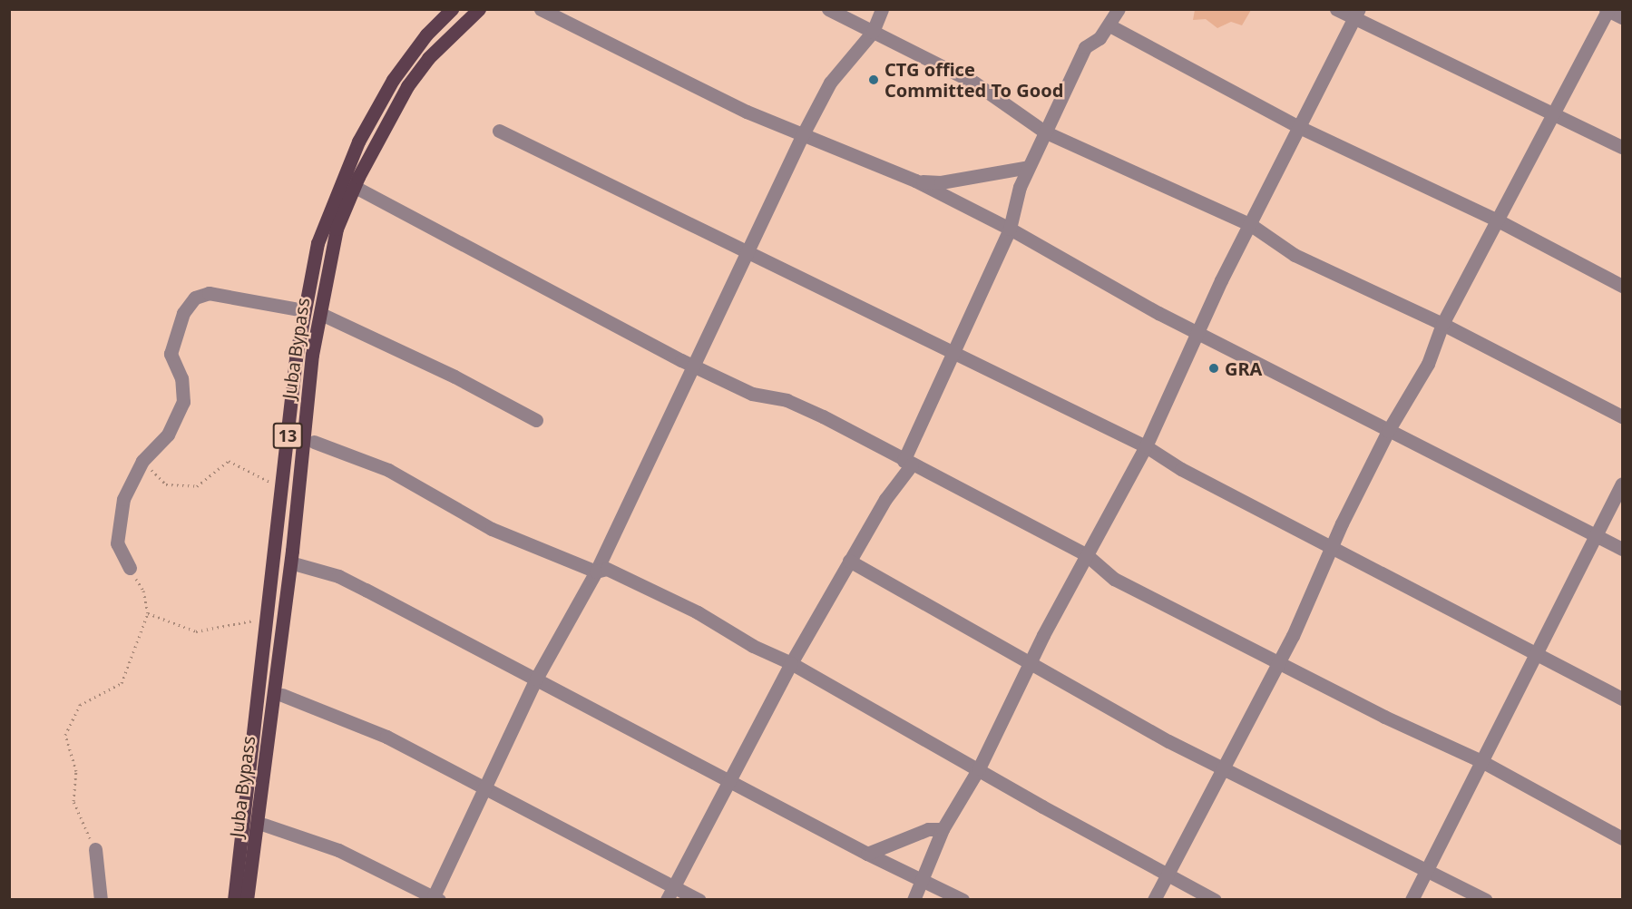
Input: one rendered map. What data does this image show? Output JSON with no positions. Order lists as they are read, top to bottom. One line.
{"streets":{"main road":["Juba Bypass","13"]},"places":["CTG office Committed To Good","GRA"]}
